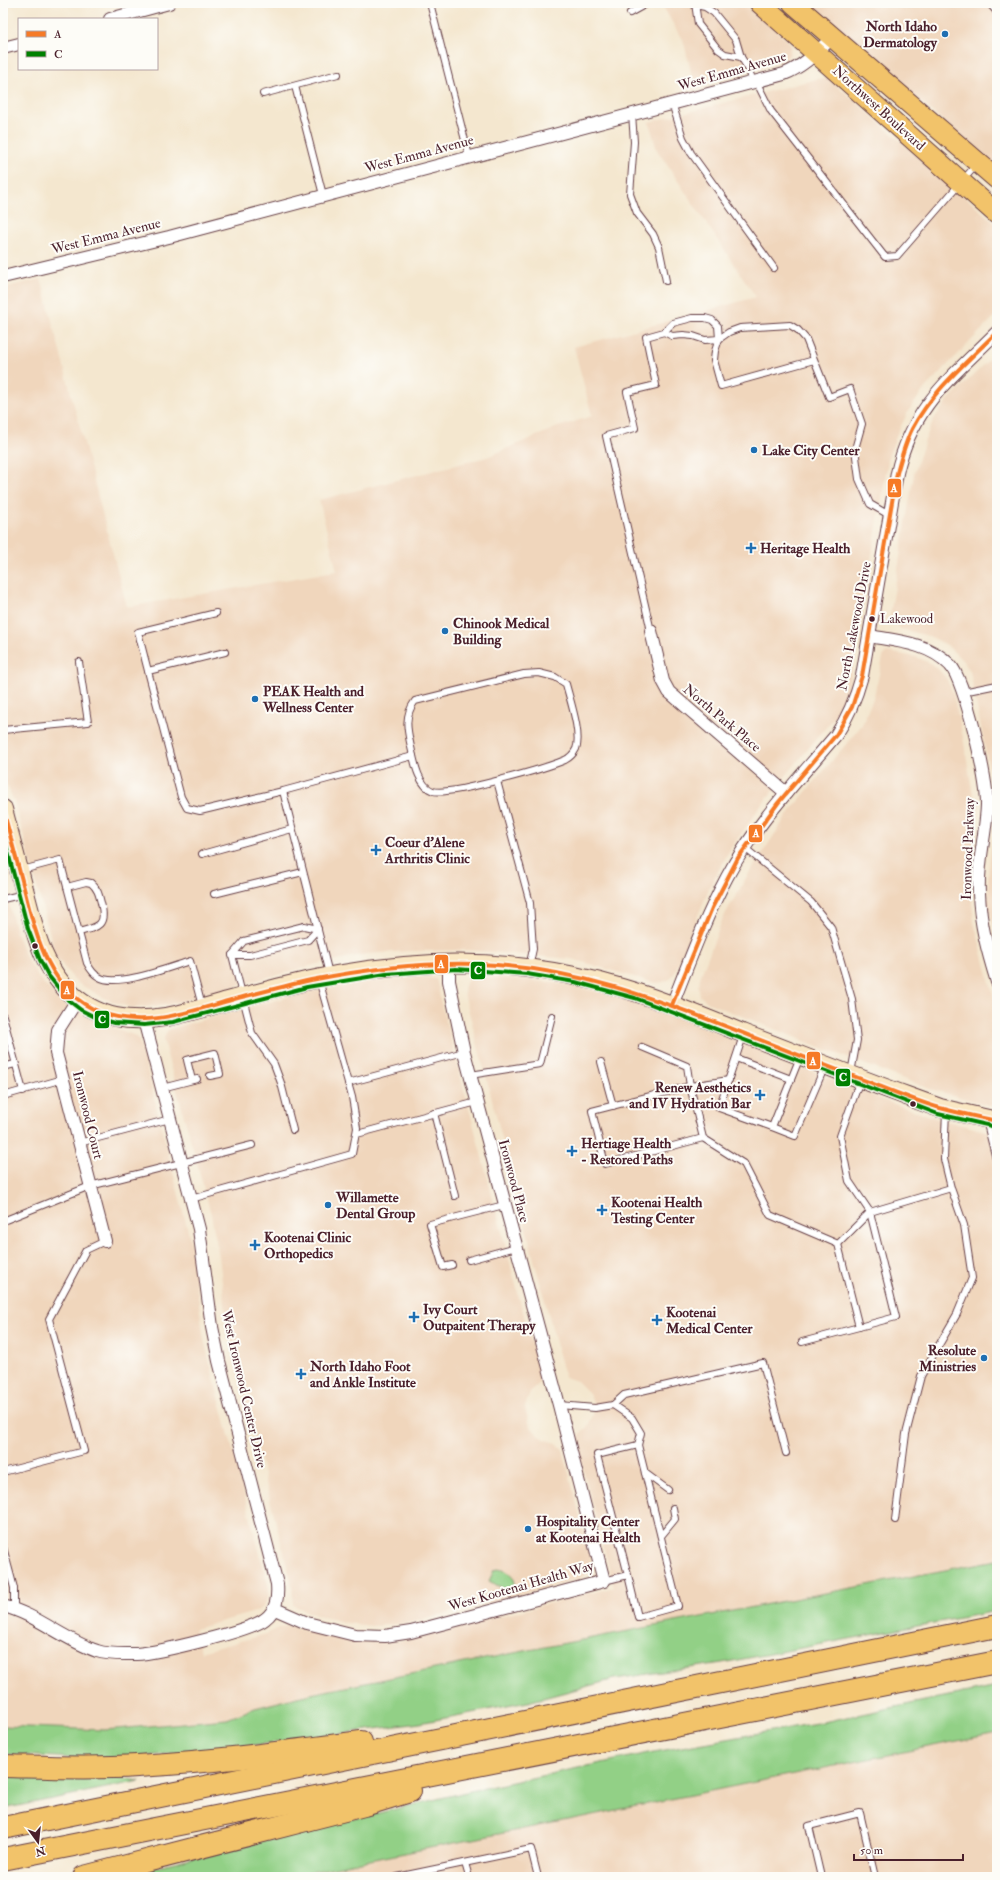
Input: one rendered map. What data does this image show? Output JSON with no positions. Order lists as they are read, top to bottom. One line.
{"streets":{"main road":["Northwest Boulevard"],"street":["West Emma Avenue","North Lakewood Drive","North Park Place","Ironwood Parkway","Ironwood Court","Ironwood Place","West Ironwood Center Drive","West Kootenai Health Way"]},"crossings":[["West Emma Avenue","Northwest Boulevard"],["North Lakewood Drive","North Park Place"],["North Lakewood Drive","Ironwood Parkway"],["Ironwood Place","West Kootenai Health Way"],["West Ironwood Center Drive","West Kootenai Health Way"]],"places":{"other":["North Idaho Dermatology","Lake City Center","Lakewood","Chinook Medical Building","PEAK Health and Wellness Center","Willamette Dental Group","Resolute Ministries","Hospitality Center at Kootenai Health"],"health":["Heritage Health","Coeur d'Alene Arthritis Clinic","Renew Aesthetics and IV Hydration Bar","Hertiage Health - Restored Paths","Kootenai Health Testing Center","Kootenai Clinic Orthopedics","Ivy Court Outpaitent Therapy","Kootenai Medical Center","North Idaho Foot and Ankle Institute"]},"lines":["transit line A","transit line C"],"legend":["A","C"],"scale_bar":"50 m","north":"bottom"}
